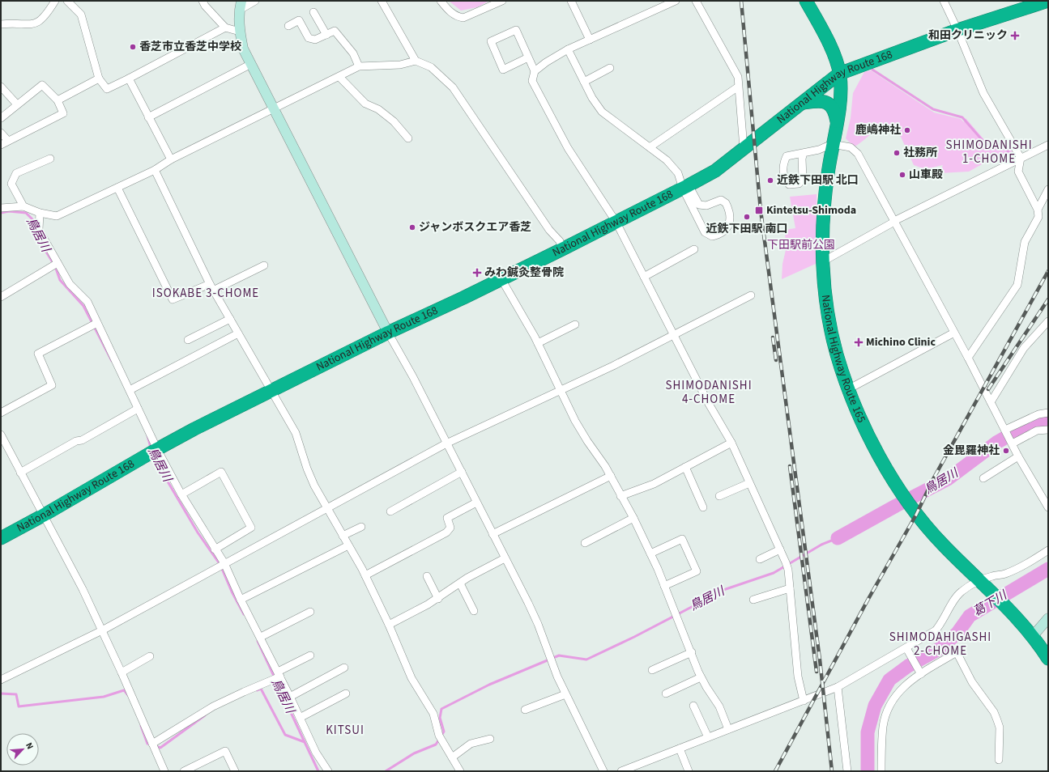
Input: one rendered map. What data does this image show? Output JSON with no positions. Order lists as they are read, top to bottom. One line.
{"streets":{"highway":["National Highway Route 168","National Highway Route 165"]},"crossings":[["National Highway Route 168","National Highway Route 165"]],"districts":["SHIMODANISHI 1-CHOME","ISOKABE 3-CHOME","SHIMODANISHI 4-CHOME","SHIMODAHIGASHI 2-CHOME","KITSUI"],"water":["鳥居川","葛下川"],"parks":["下田駅前公園"],"places":{"health":["和田クリニック","みわ鍼灸整骨院","Michino Clinic"],"other":["香芝市立香芝中学校","鹿嶋神社","社務所","山車殿","近鉄下田駅 北口","近鉄下田駅 南口","ジャンボスクエア香芝","金毘羅神社"],"transit":["Kintetsu-Shimoda"]},"north":"top right"}
